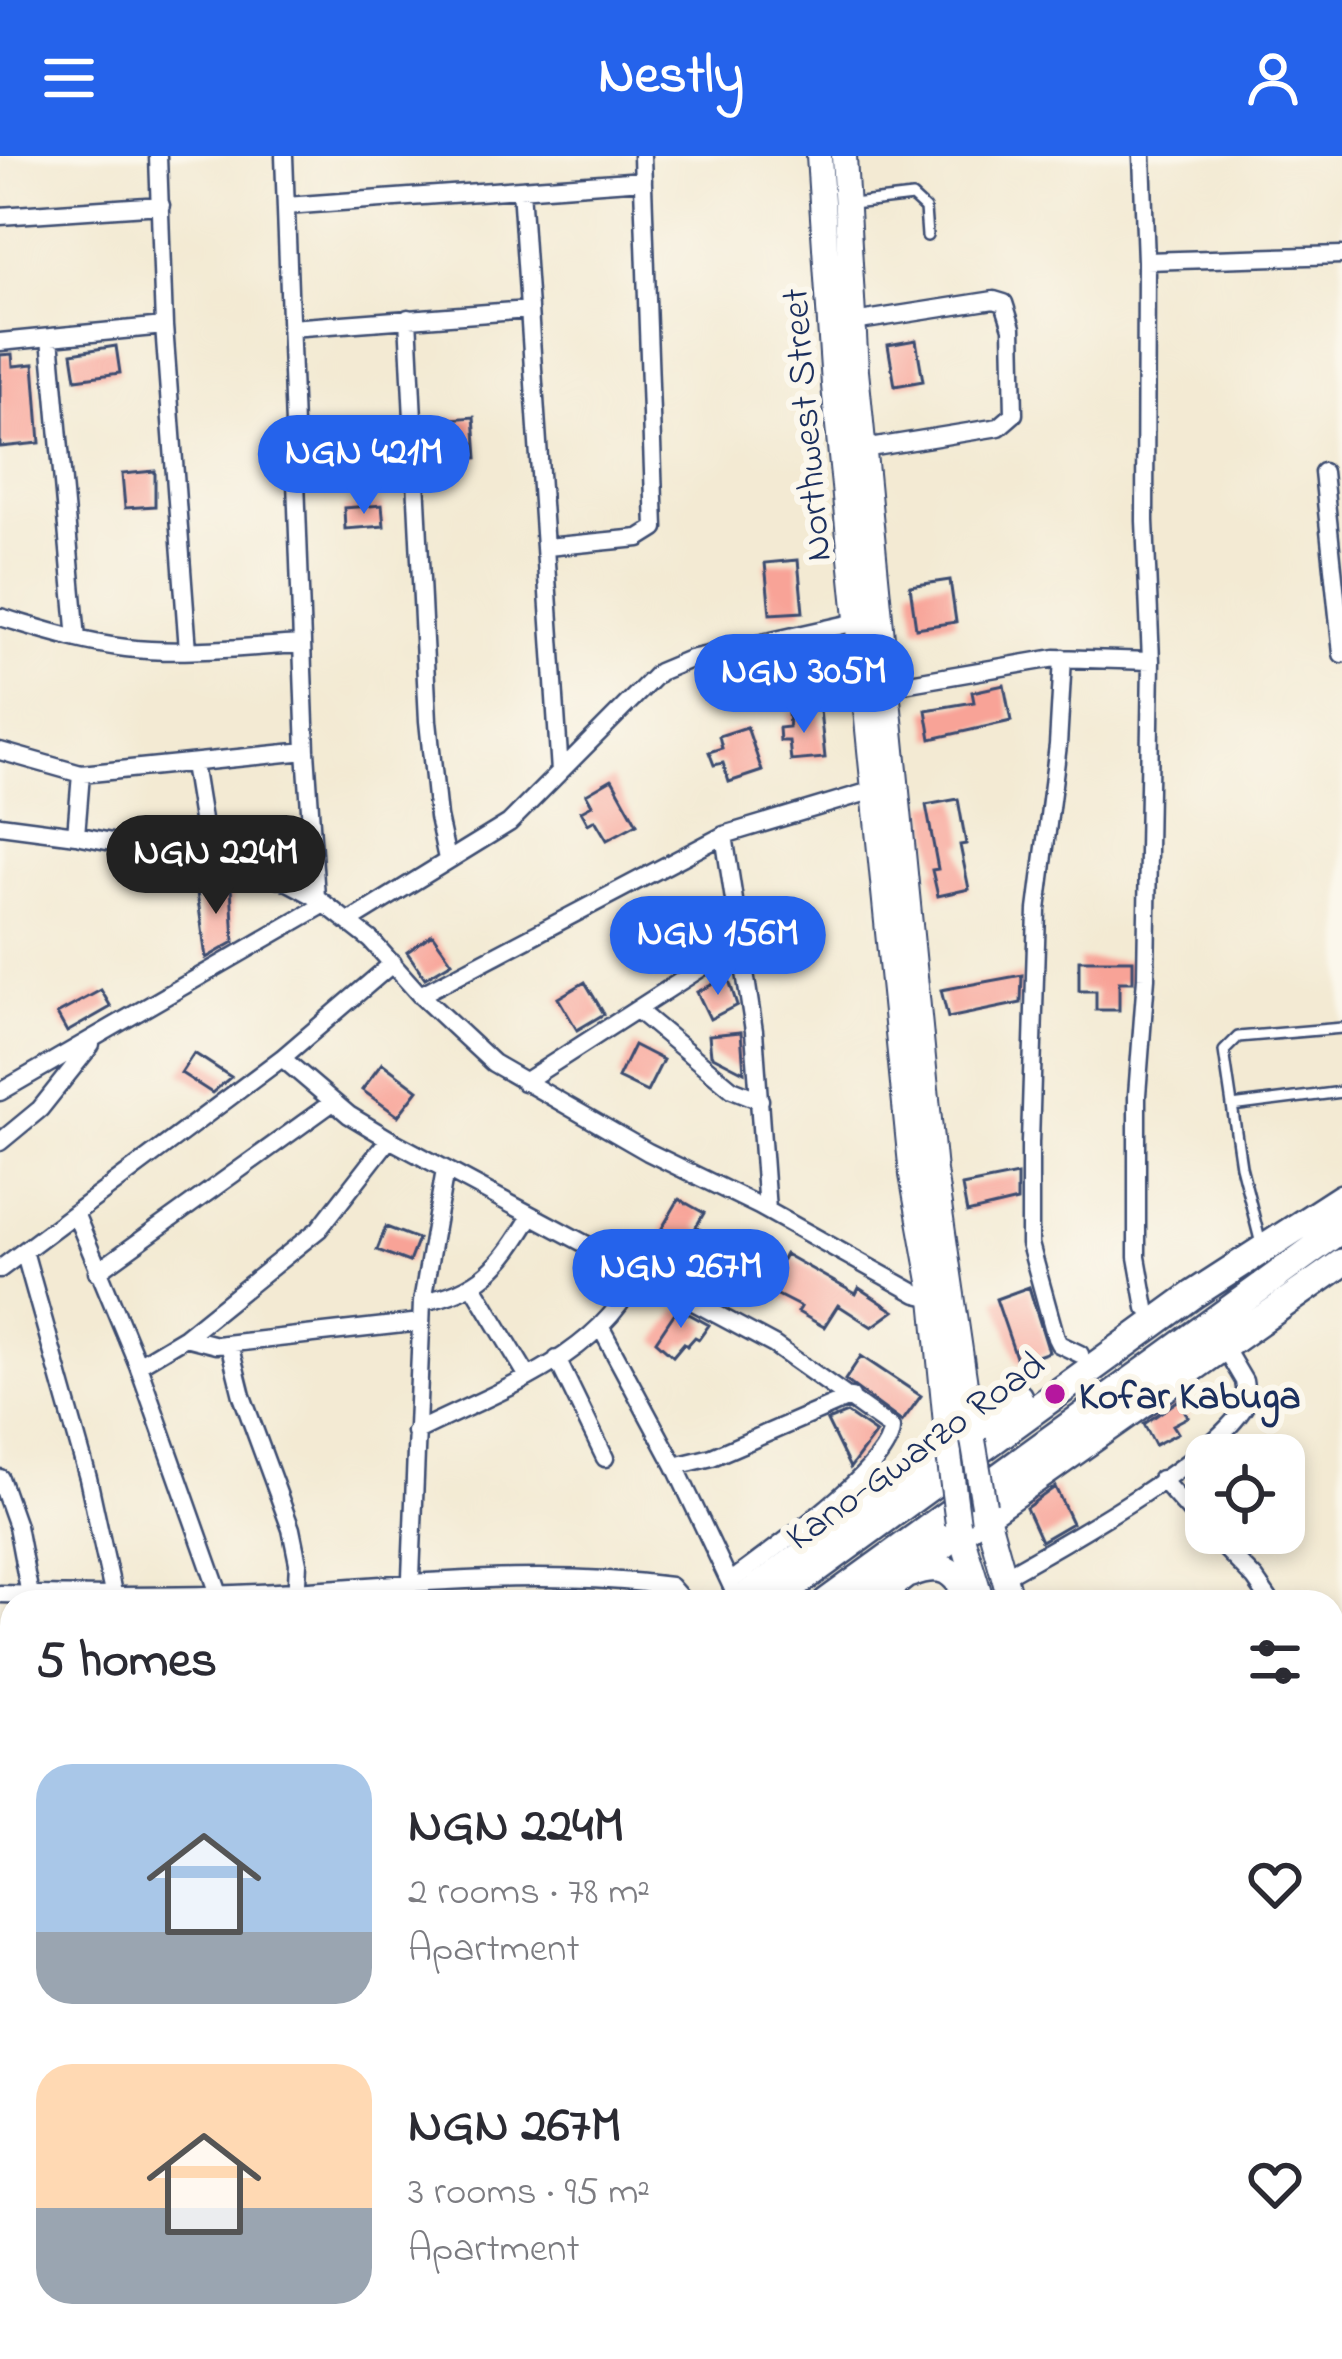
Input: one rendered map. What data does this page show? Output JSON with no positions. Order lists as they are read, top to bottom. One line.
{"streets":{"main road":["Northwest Street","Kano-Gwarzo Road"]},"places":["Kofar Kabuga"],"page":{"header":"Nestly","price":["NGN 421M","NGN 305M","NGN 224M","NGN 156M","NGN 267M"],"heading":"5 homes","list":[{"name":"NGN 224M","note":"2 rooms · 78 m² · Apartment"},{"name":"NGN 267M","note":"3 rooms · 95 m² · Apartment"}]}}
